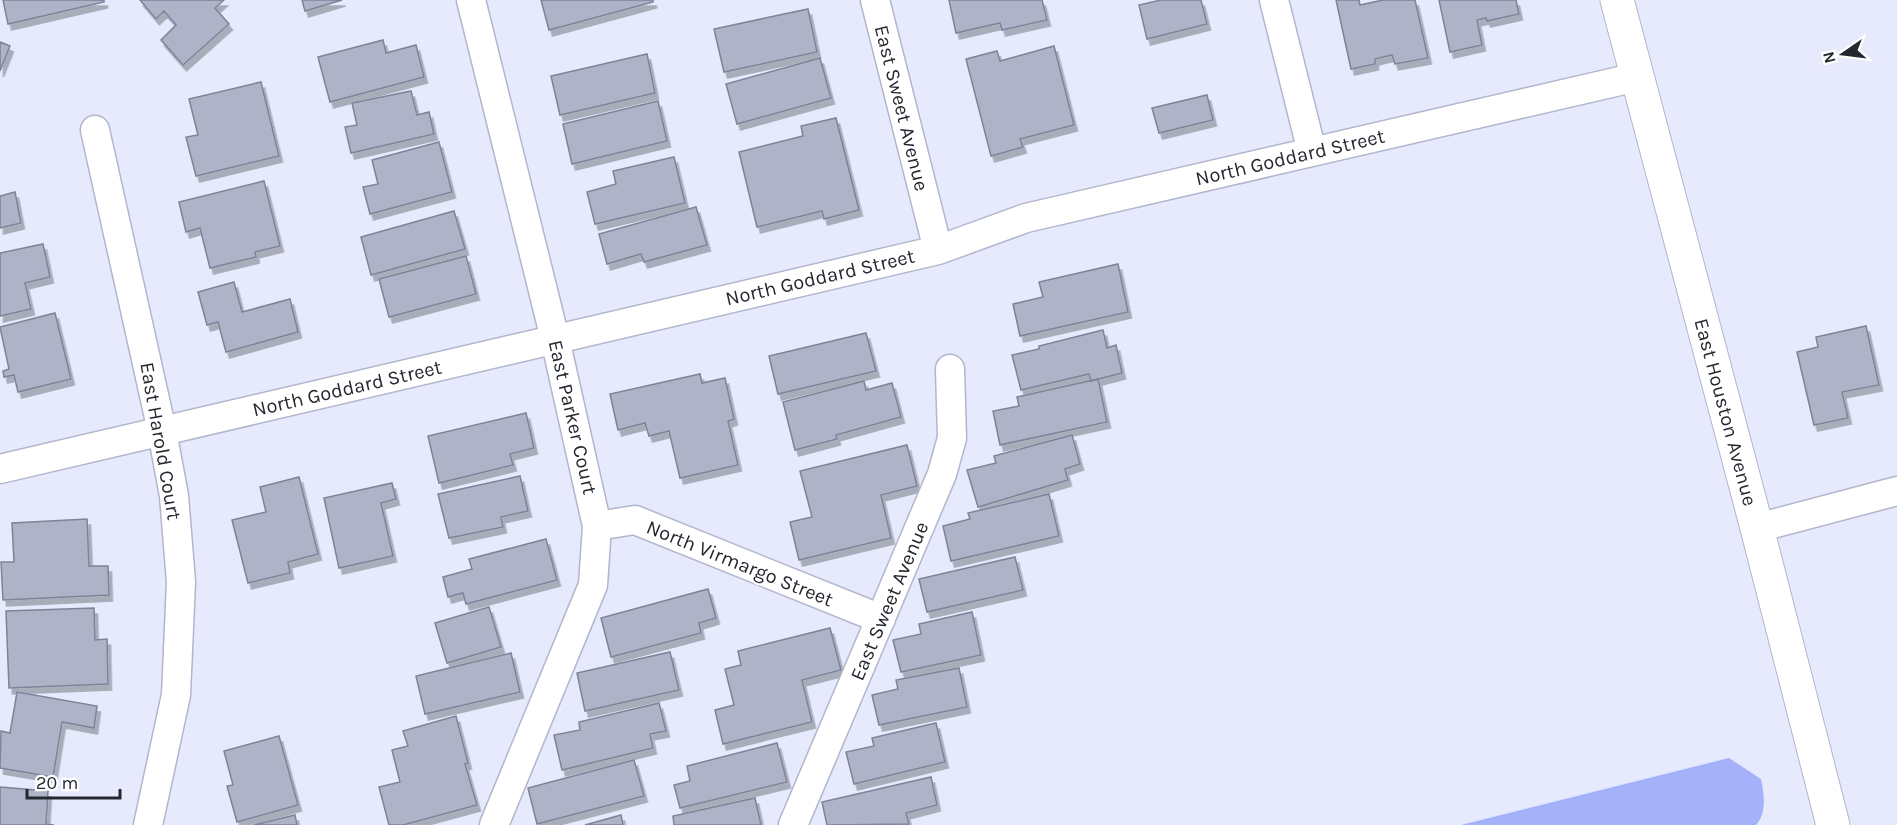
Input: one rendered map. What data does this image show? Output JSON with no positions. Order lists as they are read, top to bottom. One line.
{"streets":{"main road":["East Houston Avenue"],"street":["East Sweet Avenue","North Goddard Street","East Parker Court","East Harold Court","North Virmargo Street"]},"crossings":[["East Sweet Avenue","North Goddard Street"],["East Sweet Avenue","North Virmargo Street"],["North Goddard Street","East Houston Avenue"],["North Goddard Street","East Parker Court"],["North Goddard Street","East Harold Court"],["East Parker Court","North Virmargo Street"]],"scale_bar":"20 m","north":"left"}
